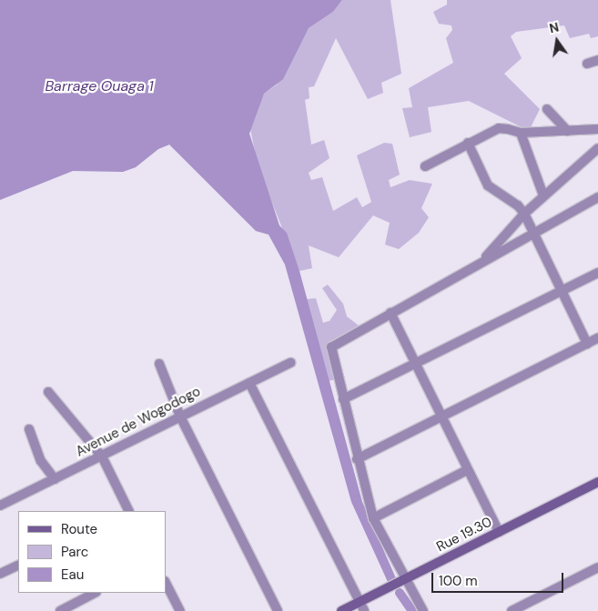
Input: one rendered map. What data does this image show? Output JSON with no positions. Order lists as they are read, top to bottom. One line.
{"streets":{"street":["Avenue de Wogodogo","Rue 19.30"]},"water":["Barrage Ouaga 1"],"legend":["Route","Parc","Eau"],"scale_bar":"100 m","north":"top"}
